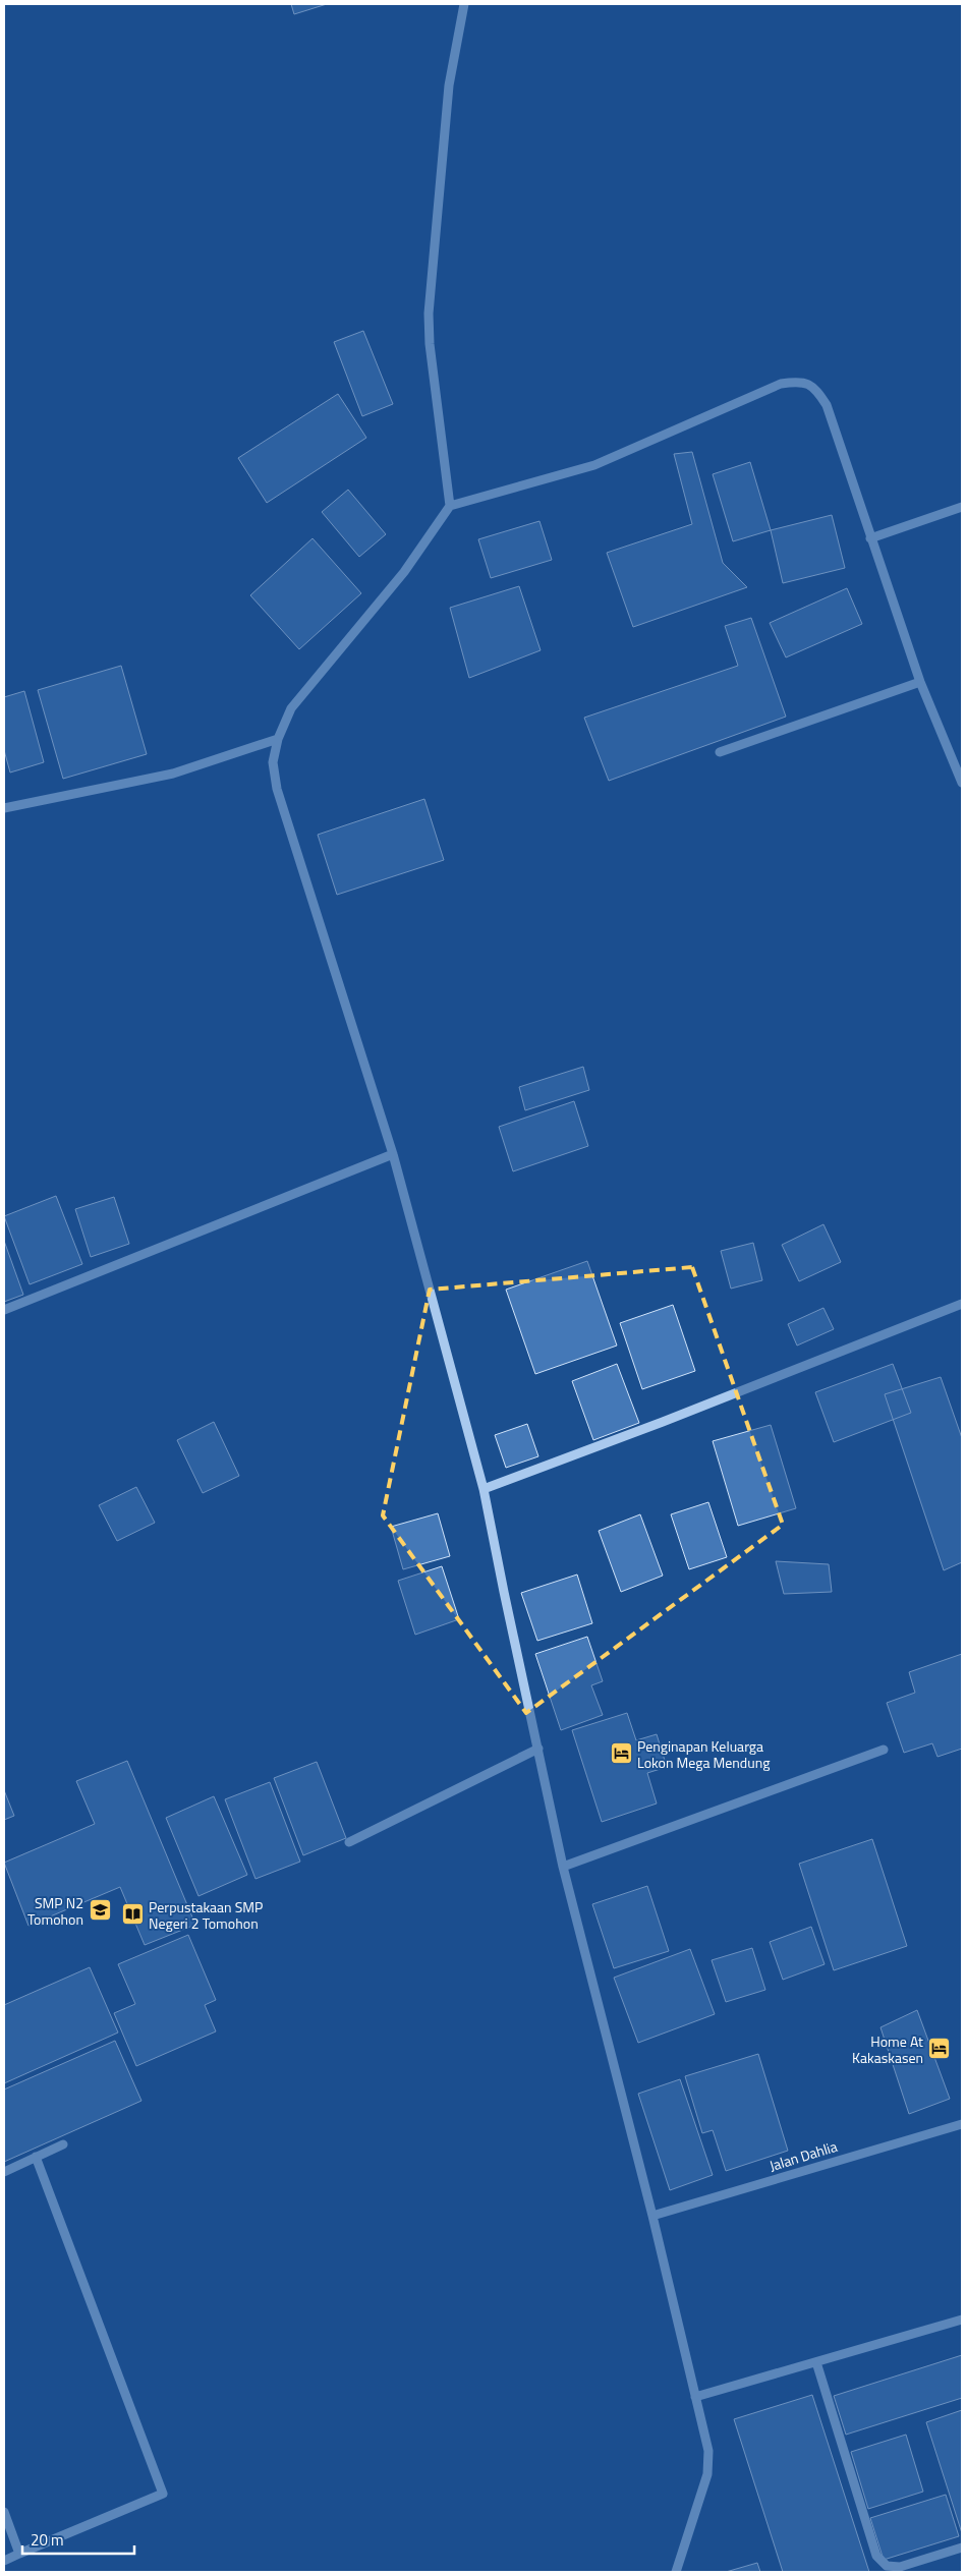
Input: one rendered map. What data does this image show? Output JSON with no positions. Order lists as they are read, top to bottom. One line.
{"streets":{"street":["Jalan Dahlia"]},"places":{"hotel":["Penginapan Keluarga Lokon Mega Mendung","Home At Kakaskasen"],"school or university":["SMP N2 Tomohon"],"library":["Perpustakaan SMP Negeri 2 Tomohon"]},"scale_bar":"20 m"}
